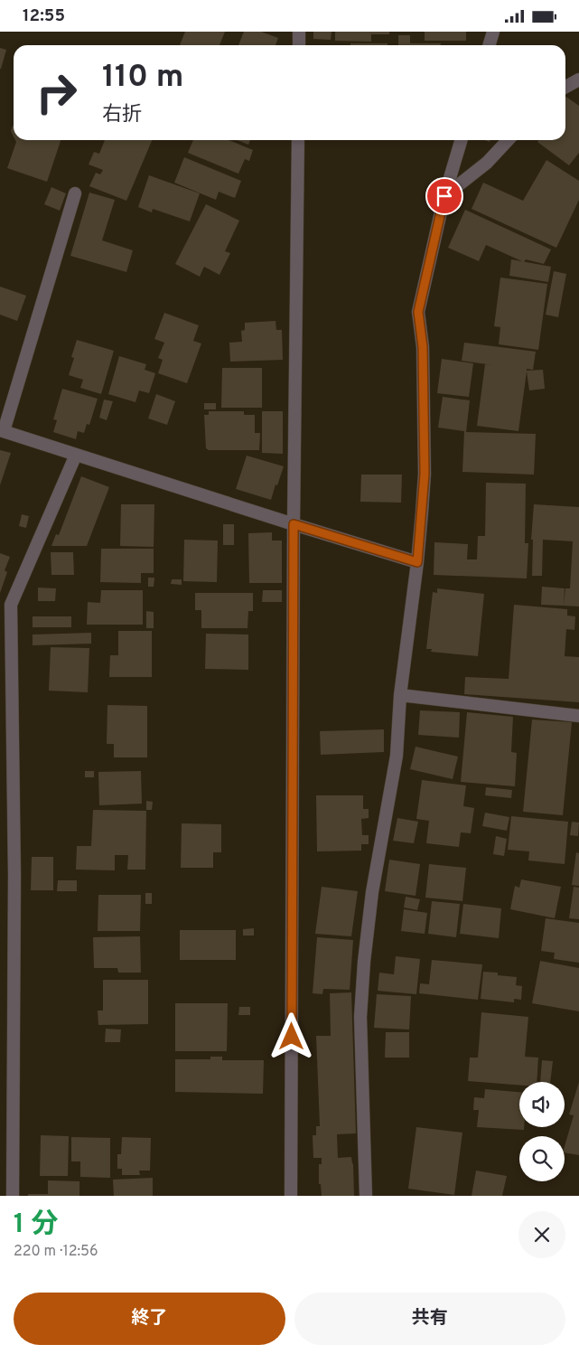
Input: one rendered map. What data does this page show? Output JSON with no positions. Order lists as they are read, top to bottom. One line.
{"page":{"status":"12:55","turn":["110 m","右折"],"heading":["1 分","220 m · 12:56"],"buttons":["終了","共有"]}}
